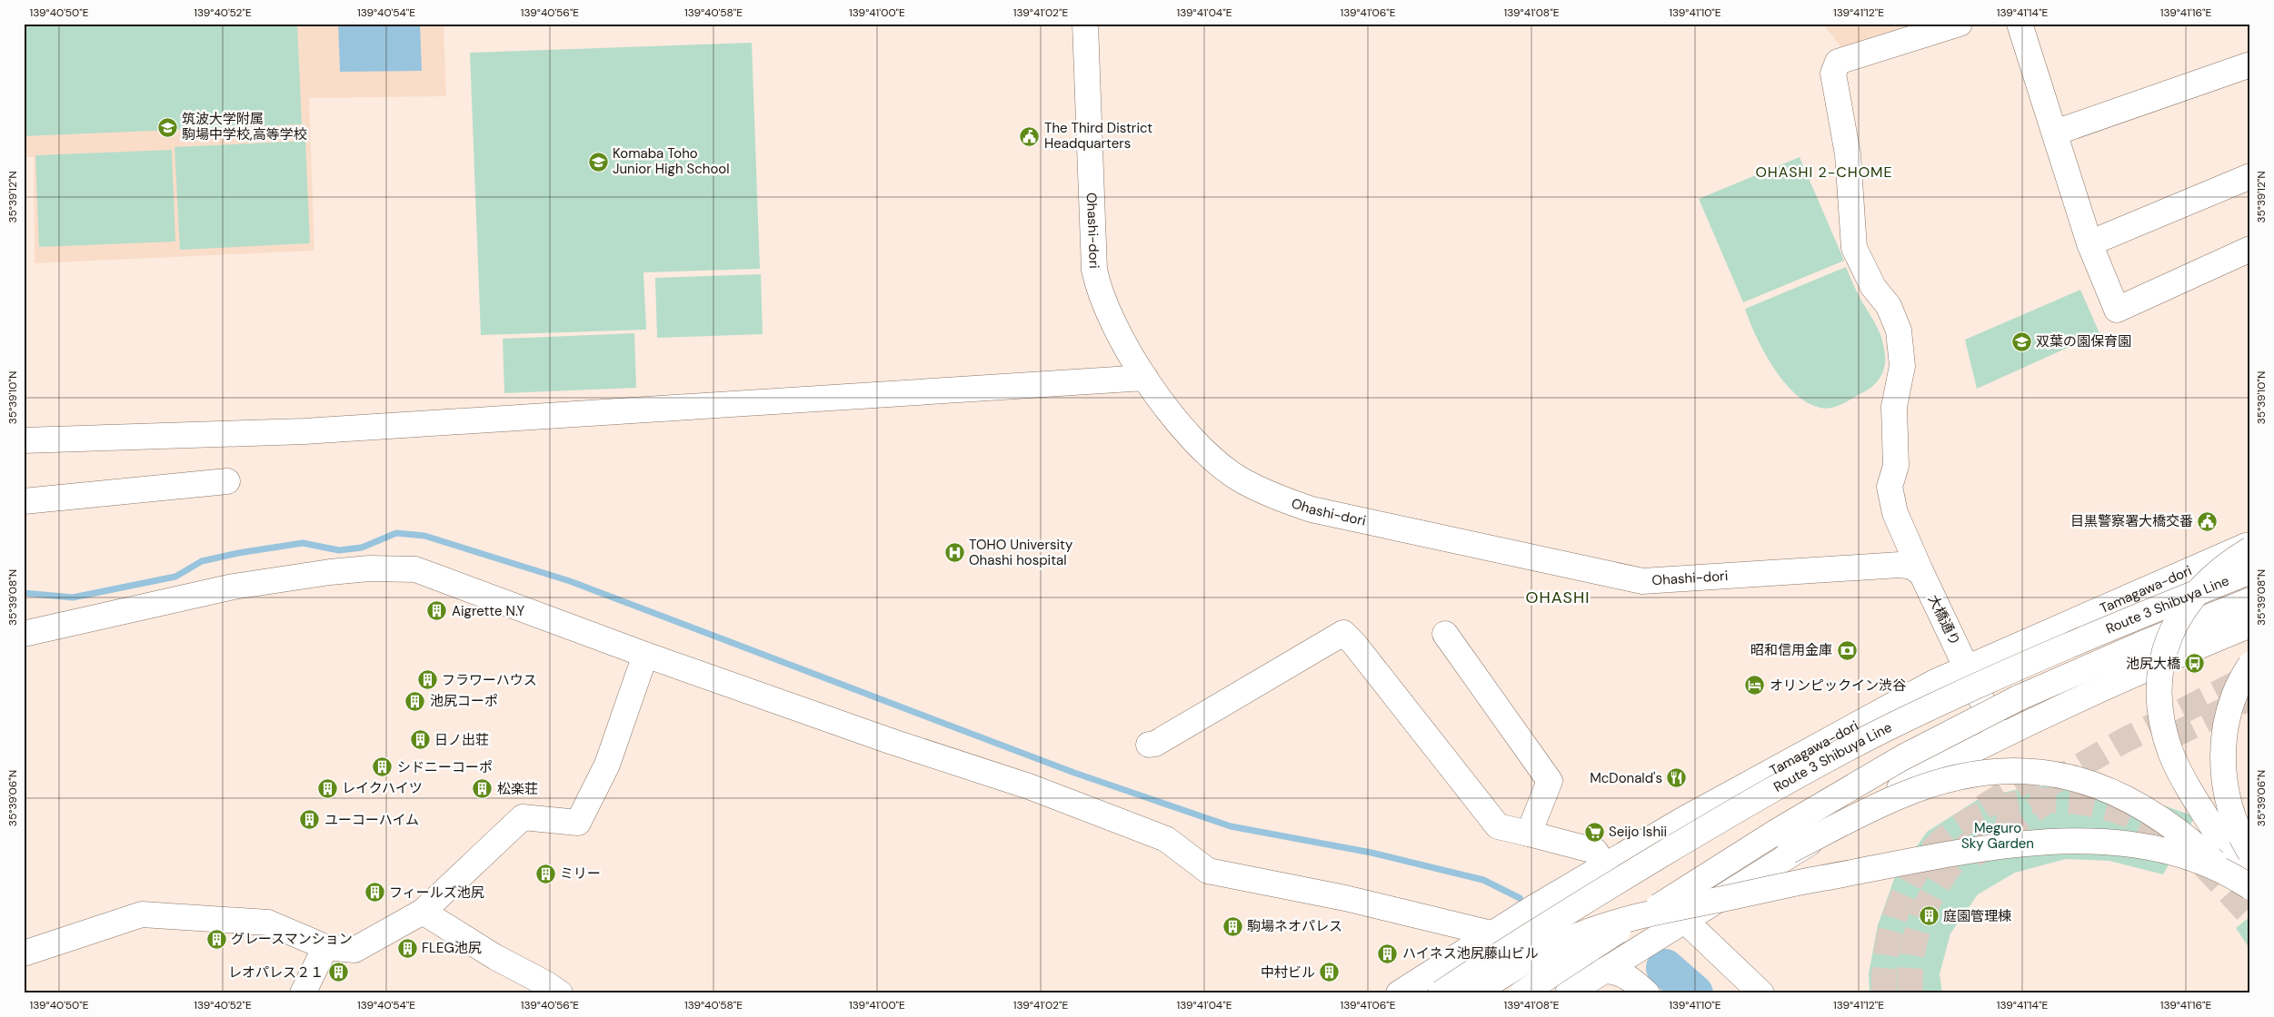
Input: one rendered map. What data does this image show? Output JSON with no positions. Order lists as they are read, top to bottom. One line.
{"streets":{"main road":["Ohashi-dori","Tamagawa-dori","Route 3 Shibuya Line","大橋通り"]},"crossings":[["Ohashi-dori","大橋通り"],["Tamagawa-dori","大橋通り"]],"districts":["OHASHI 2-CHOME","OHASHI"],"parks":["Meguro Sky Garden"],"places":{"school or university":["筑波大学附属 駒場中学校,高等学校","Komaba Toho Junior High School","双葉の園保育園"],"public building":["The Third District Headquarters","目黒警察署大橋交番"],"hospital":["TOHO University Ohashi hospital"],"building":["Aigrette N.Y","フラワーハウス","池尻コーポ","日ノ出荘","シドニーコーポ","レイクハイツ","松楽荘","ユーコーハイム","ミリー","フィールズ池尻","庭園管理棟","駒場ネオパレス","グレースマンション","FLEG池尻","ハイネス池尻藤山ビル","レオパレス２１","中村ビル"],"bank":["昭和信用金庫"],"bus stop":["池尻大橋"],"hotel":["オリンピックイン渋谷"],"restaurant":["McDonald's"],"supermarket":["Seijo Ishii"]},"coordinates":["139°40'50\"E","139°40'52\"E","139°40'54\"E","139°40'56\"E","139°40'58\"E","139°41'00\"E","139°41'02\"E","139°41'04\"E","139°41'06\"E","139°41'08\"E","139°41'10\"E","139°41'12\"E","139°41'14\"E","139°41'16\"E","35°39'12\"N","35°39'10\"N","35°39'08\"N","35°39'06\"N"]}
